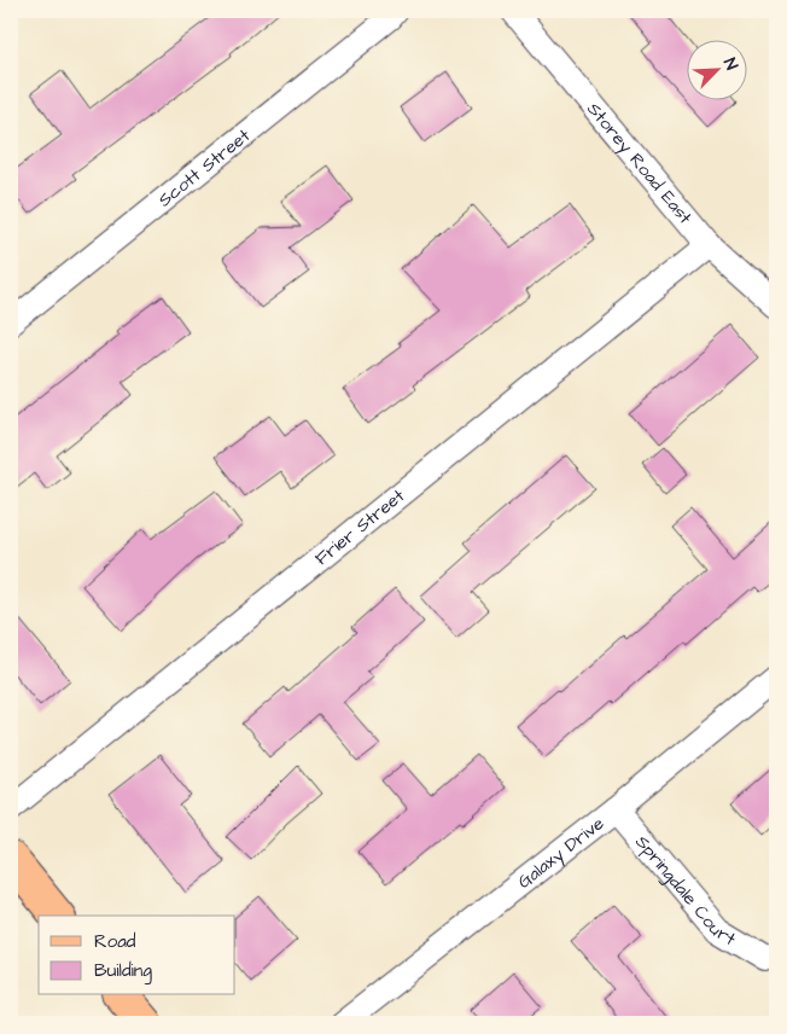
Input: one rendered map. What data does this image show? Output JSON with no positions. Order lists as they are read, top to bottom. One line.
{"streets":{"street":["Storey Road East","Scott Street","Frier Street","Galaxy Drive","Springdale Court"]},"crossings":[["Storey Road East","Frier Street"],["Galaxy Drive","Springdale Court"]],"legend":["Road","Building"],"north":"top right"}
